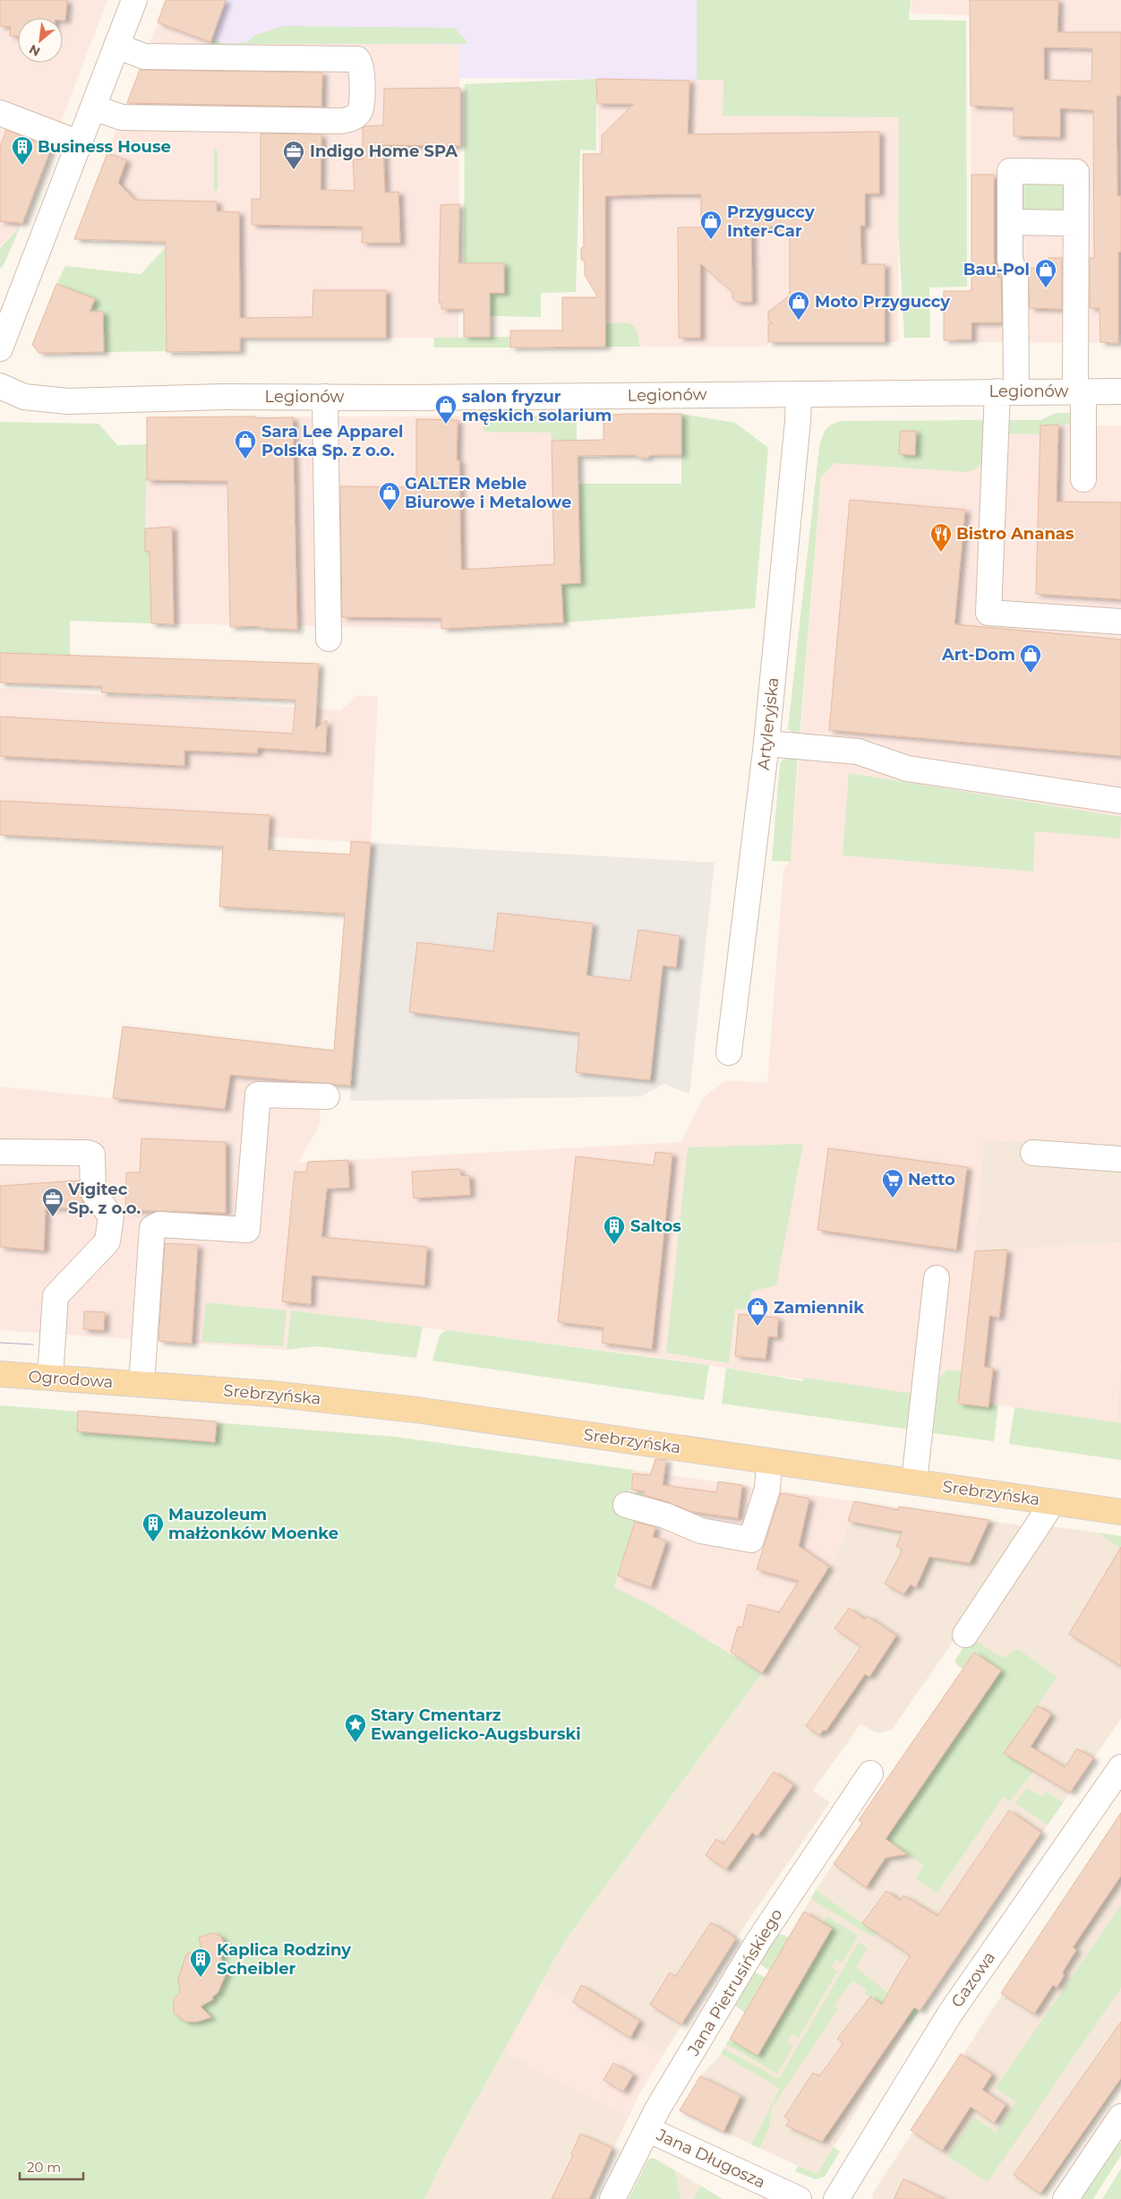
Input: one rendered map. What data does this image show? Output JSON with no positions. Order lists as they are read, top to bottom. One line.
{"streets":{"main road":["Ogrodowa","Srebrzyńska"],"street":["Legionów","Artyleryjska","Gazowa","Jana Pietrusińskiego","Jana Długosza"]},"crossings":[["Legionów","Artyleryjska"],["Ogrodowa","Srebrzyńska"],["Jana Pietrusińskiego","Jana Długosza"]],"places":{"building":["Business House","Saltos","Mauzoleum małżonków Moenke","Kaplica Rodziny Scheibler"],"office":["Indigo Home SPA","Vigitec Sp. z o.o."],"shop":["Przyguccy Inter-Car","Bau-Pol","Moto Przyguccy","salon fryzur męskich solarium","Sara Lee Apparel Polska Sp. z o.o.","GALTER Meble Biurowe i Metalowe","Art-Dom","Zamiennik"],"restaurant":["Bistro Ananas"],"supermarket":["Netto"],"place":["Stary Cmentarz Ewangelicko-Augsburski"]},"scale_bar":"20 m","north":"bottom left"}
